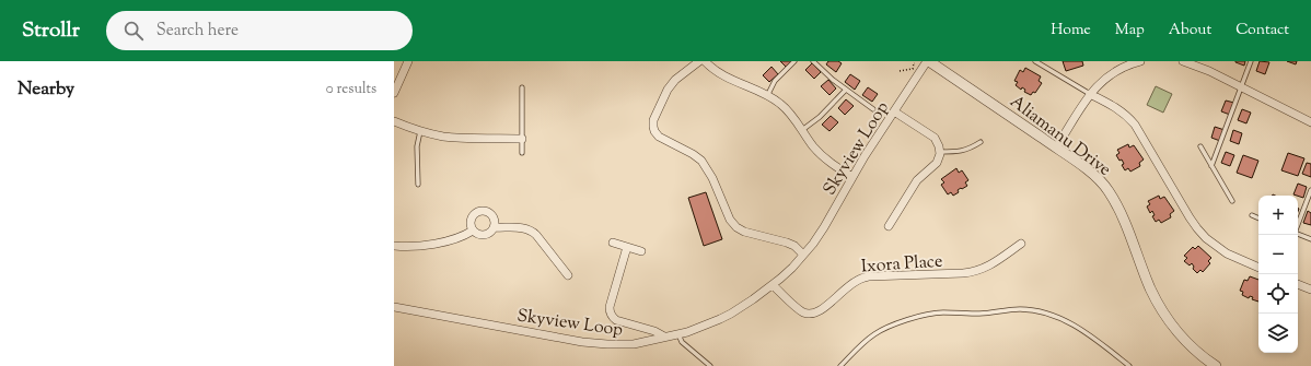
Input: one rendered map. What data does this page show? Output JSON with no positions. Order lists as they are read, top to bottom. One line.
{"streets":{"street":["Aliamanu Drive","Skyview Loop","Ixora Place"]},"crossings":[["Aliamanu Drive","Skyview Loop"],["Skyview Loop","Ixora Place"]],"page":{"header":"Strollr","search":"Search here","nav":["Home","Map","About","Contact"],"heading":["Nearby","0 results"],"map_buttons":["+","−"]}}
